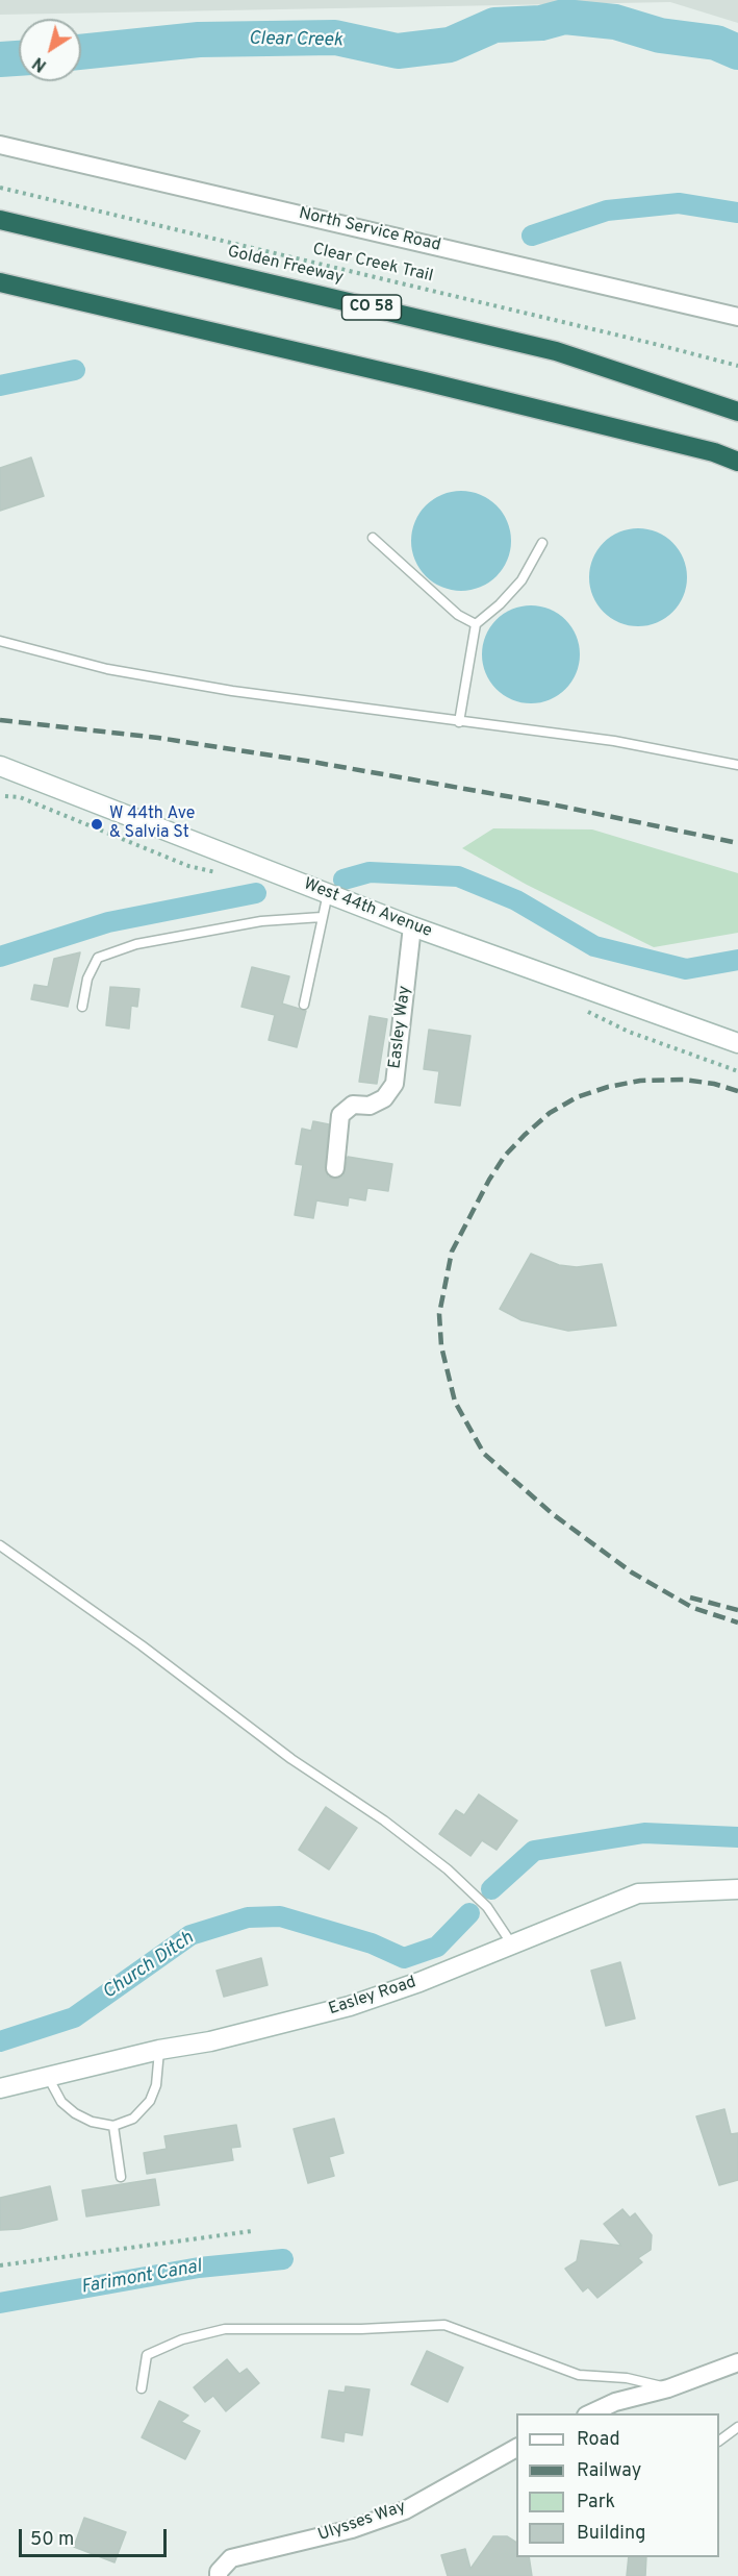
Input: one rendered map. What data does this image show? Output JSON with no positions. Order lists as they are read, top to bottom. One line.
{"streets":{"highway":["Golden Freeway","CO 58"],"street":["North Service Road","West 44th Avenue","Easley Way","Easley Road","Ulysses Way"],"path":["Clear Creek Trail"]},"crossings":[["West 44th Avenue","Easley Way"]],"water":["Clear Creek","Church Ditch","Farimont Canal"],"places":["W 44th Ave & Salvia St"],"legend":["Road","Railway","Park","Building"],"scale_bar":"50 m","north":"bottom left"}
